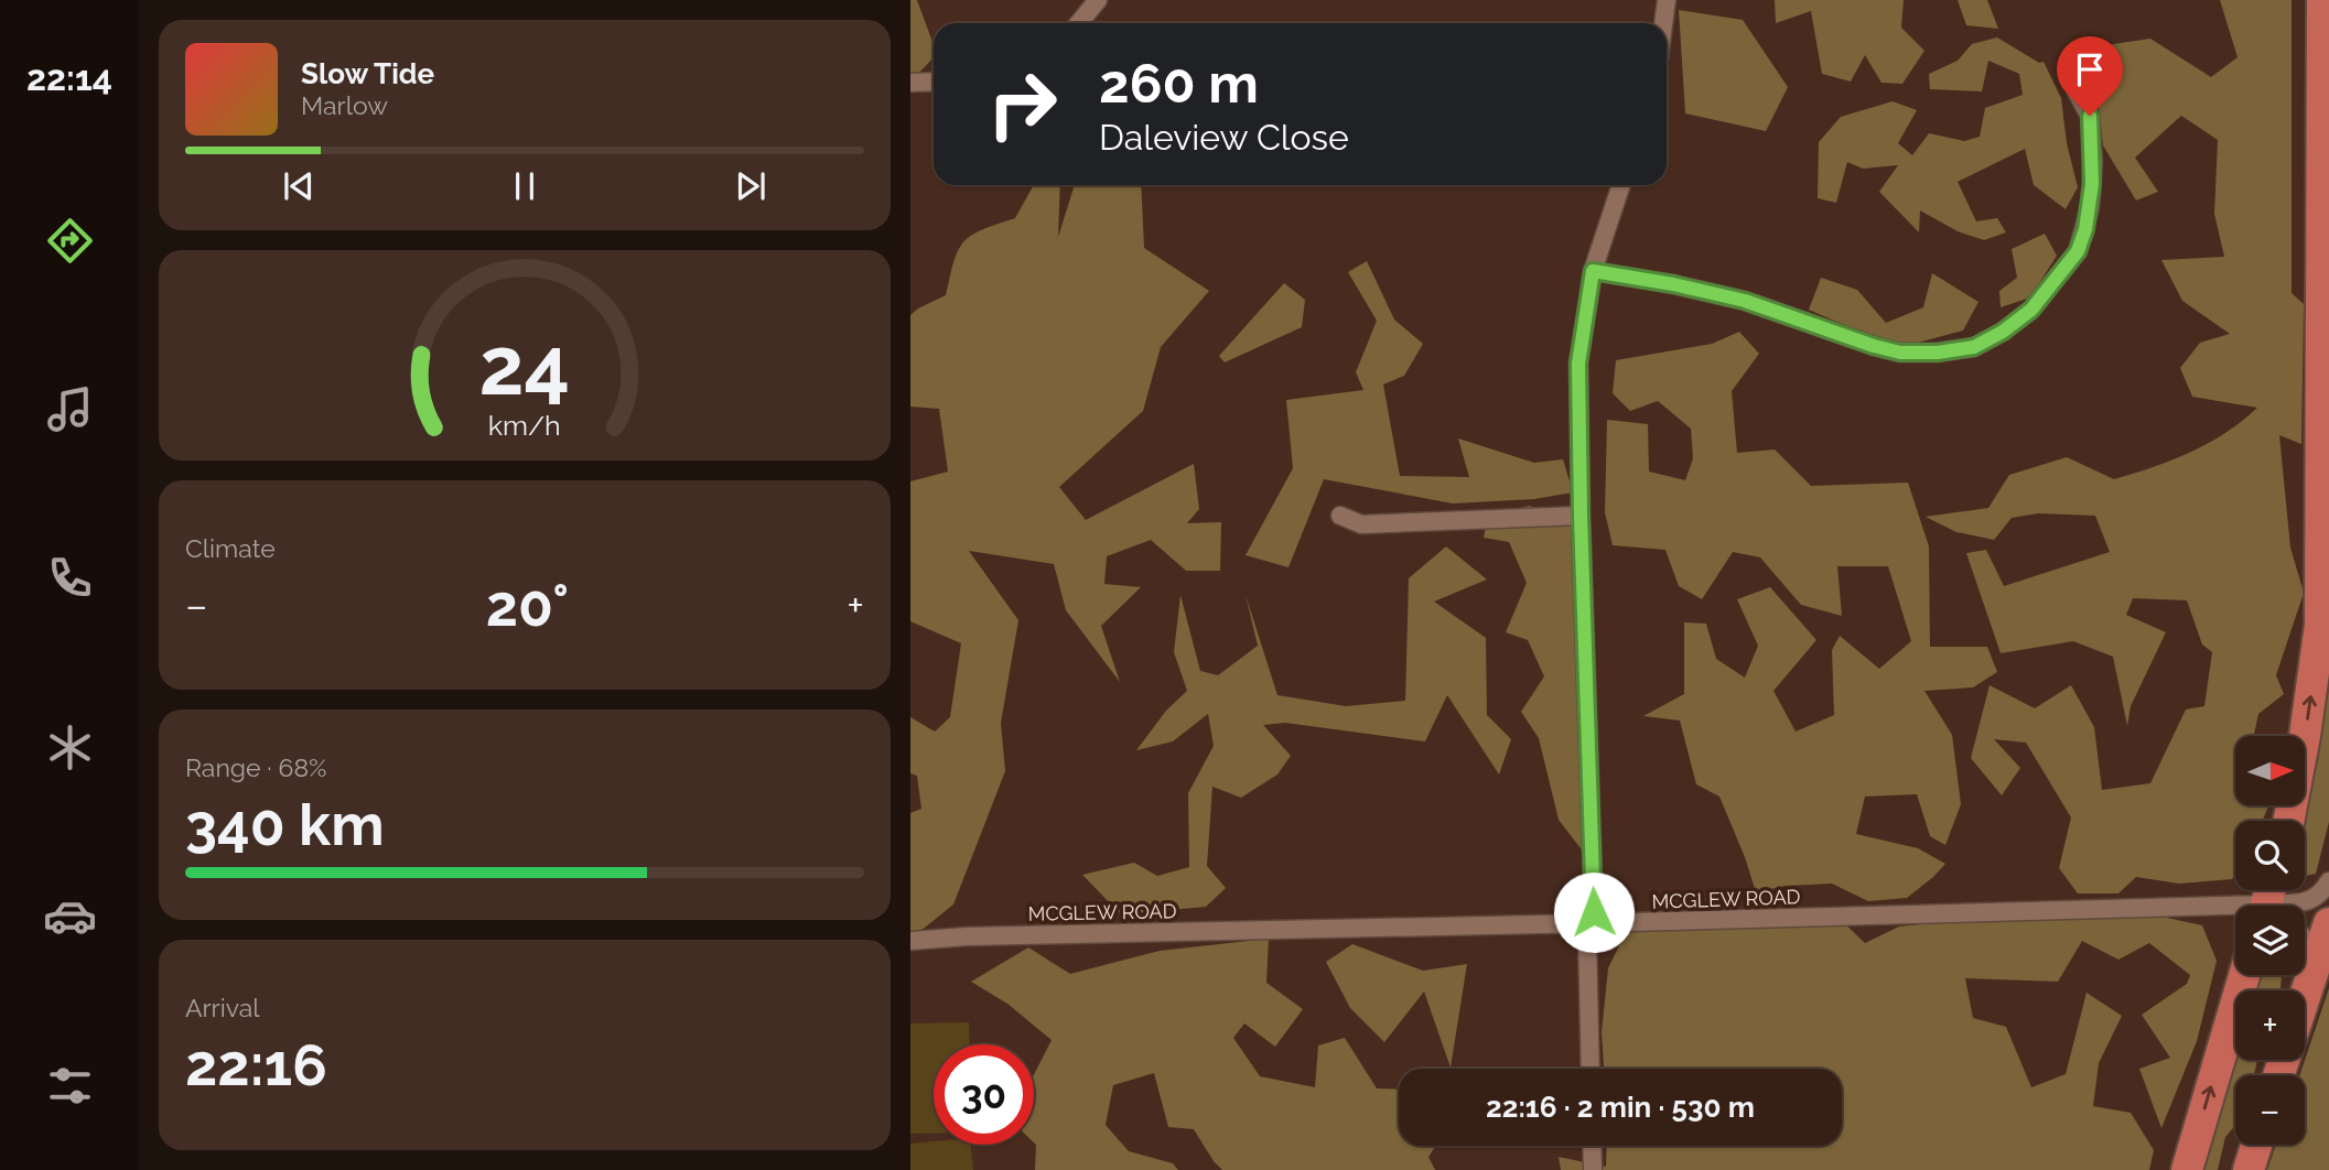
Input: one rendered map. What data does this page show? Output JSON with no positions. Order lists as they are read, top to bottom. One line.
{"streets":{"street":["MCGLEW ROAD"]},"north":"right","page":{"tabs":"22:14","turn":["260 m","Daleview Close"],"song":["Slow Tide","Marlow"],"tile":["Climate",["Range · 68%","340 km"],["Arrival","22:16"]],"heat":["−","20°","+"],"map_buttons":["+","−"],"limit":"30","trip":"22:16 · 2 min · 530 m","gauge":["24","km/h"]}}
